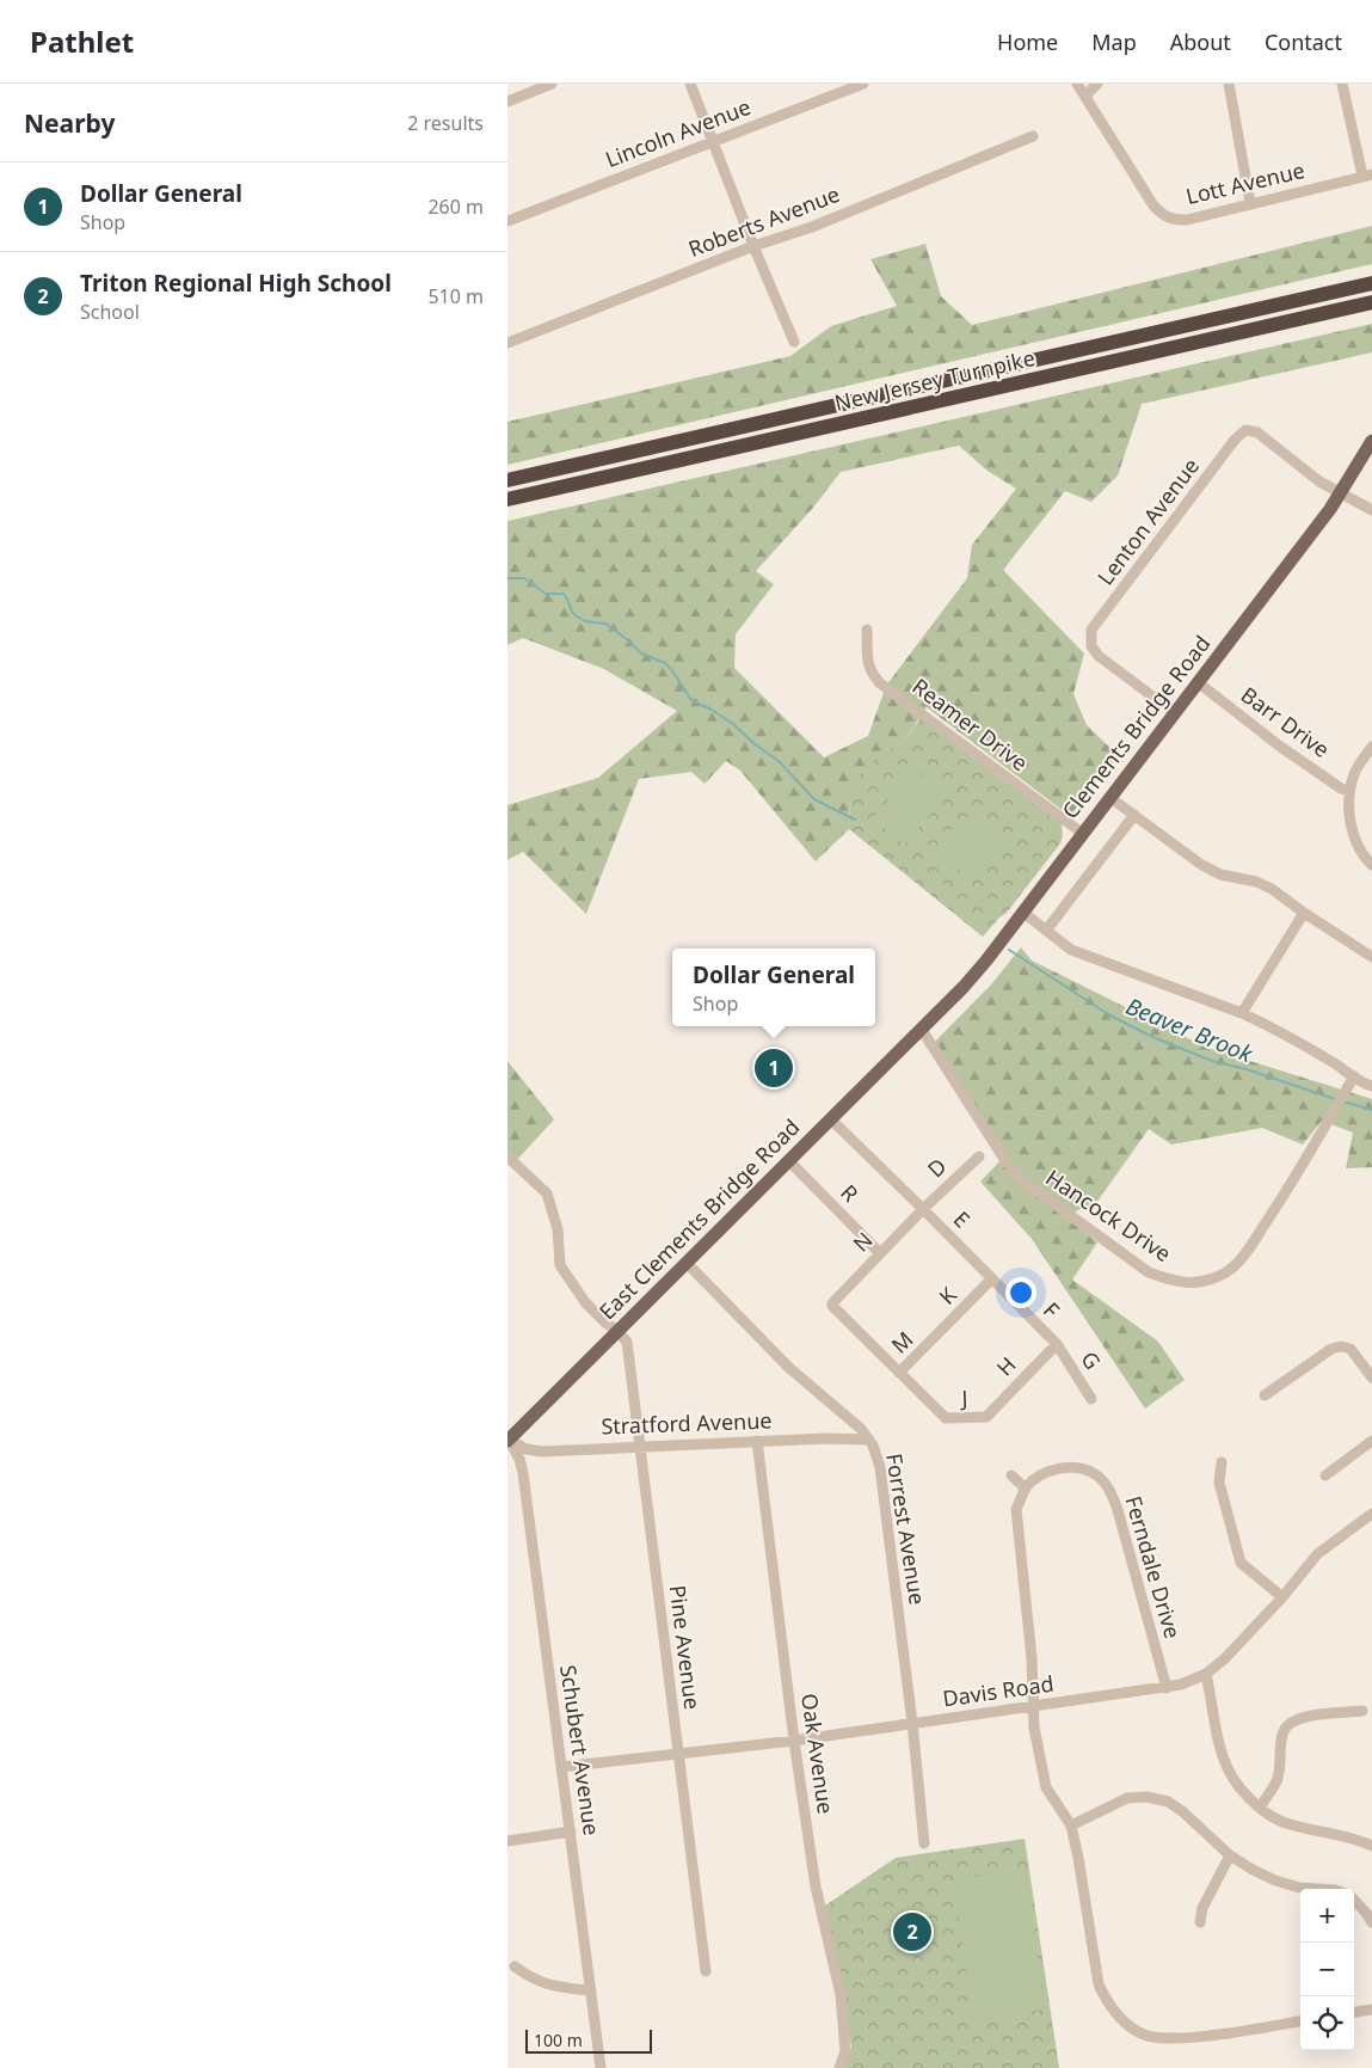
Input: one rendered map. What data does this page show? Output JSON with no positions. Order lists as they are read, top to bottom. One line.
{"streets":{"highway":["New Jersey Turnpike"],"main road":["Clements Bridge Road","East Clements Bridge Road"],"street":["Lincoln Avenue","Lott Avenue","Roberts Avenue","Lenton Avenue","Barr Drive","Reamer Drive","D","R","Hancock Drive","E","N","K","F","M","G","H","J","Stratford Avenue","Forrest Avenue","Ferndale Drive","Pine Avenue","Davis Road","Schubert Avenue","Oak Avenue"]},"crossings":[["Lenton Avenue","Clements Bridge Road"],["Barr Drive","Clements Bridge Road"],["Reamer Drive","Clements Bridge Road"],["Clements Bridge Road","Hancock Drive"],["Clements Bridge Road","East Clements Bridge Road"],["D","R"],["D","E"],["D","N"],["R","East Clements Bridge Road"],["R","E"],["R","N"],["Hancock Drive","East Clements Bridge Road"],["East Clements Bridge Road","Stratford Avenue"],["East Clements Bridge Road","Forrest Avenue"],["East Clements Bridge Road","Pine Avenue"],["East Clements Bridge Road","Schubert Avenue"],["E","N"],["E","K"],["E","F"],["N","M"],["N","J"],["K","F"],["K","M"],["F","G"],["F","H"],["M","J"],["G","H"],["H","J"],["Stratford Avenue","Forrest Avenue"],["Stratford Avenue","Pine Avenue"],["Stratford Avenue","Schubert Avenue"],["Stratford Avenue","Oak Avenue"],["Forrest Avenue","Davis Road"],["Ferndale Drive","Davis Road"],["Pine Avenue","Davis Road"],["Davis Road","Schubert Avenue"],["Davis Road","Oak Avenue"]],"water":["Beaver Brook"],"scale_bar":"100 m","page":{"header":"Pathlet","nav":["Home","Map","About","Contact"],"heading":["Nearby","2 results"],"list":[{"mark":"1","name":"Dollar General","note":"Shop","value":"260 m"},{"mark":"2","name":"Triton Regional High School","note":"School","value":"510 m"}],"popup":["Dollar General","Shop"],"pins":["1","2"],"map_buttons":["+","−"],"scale":"100 m"}}
